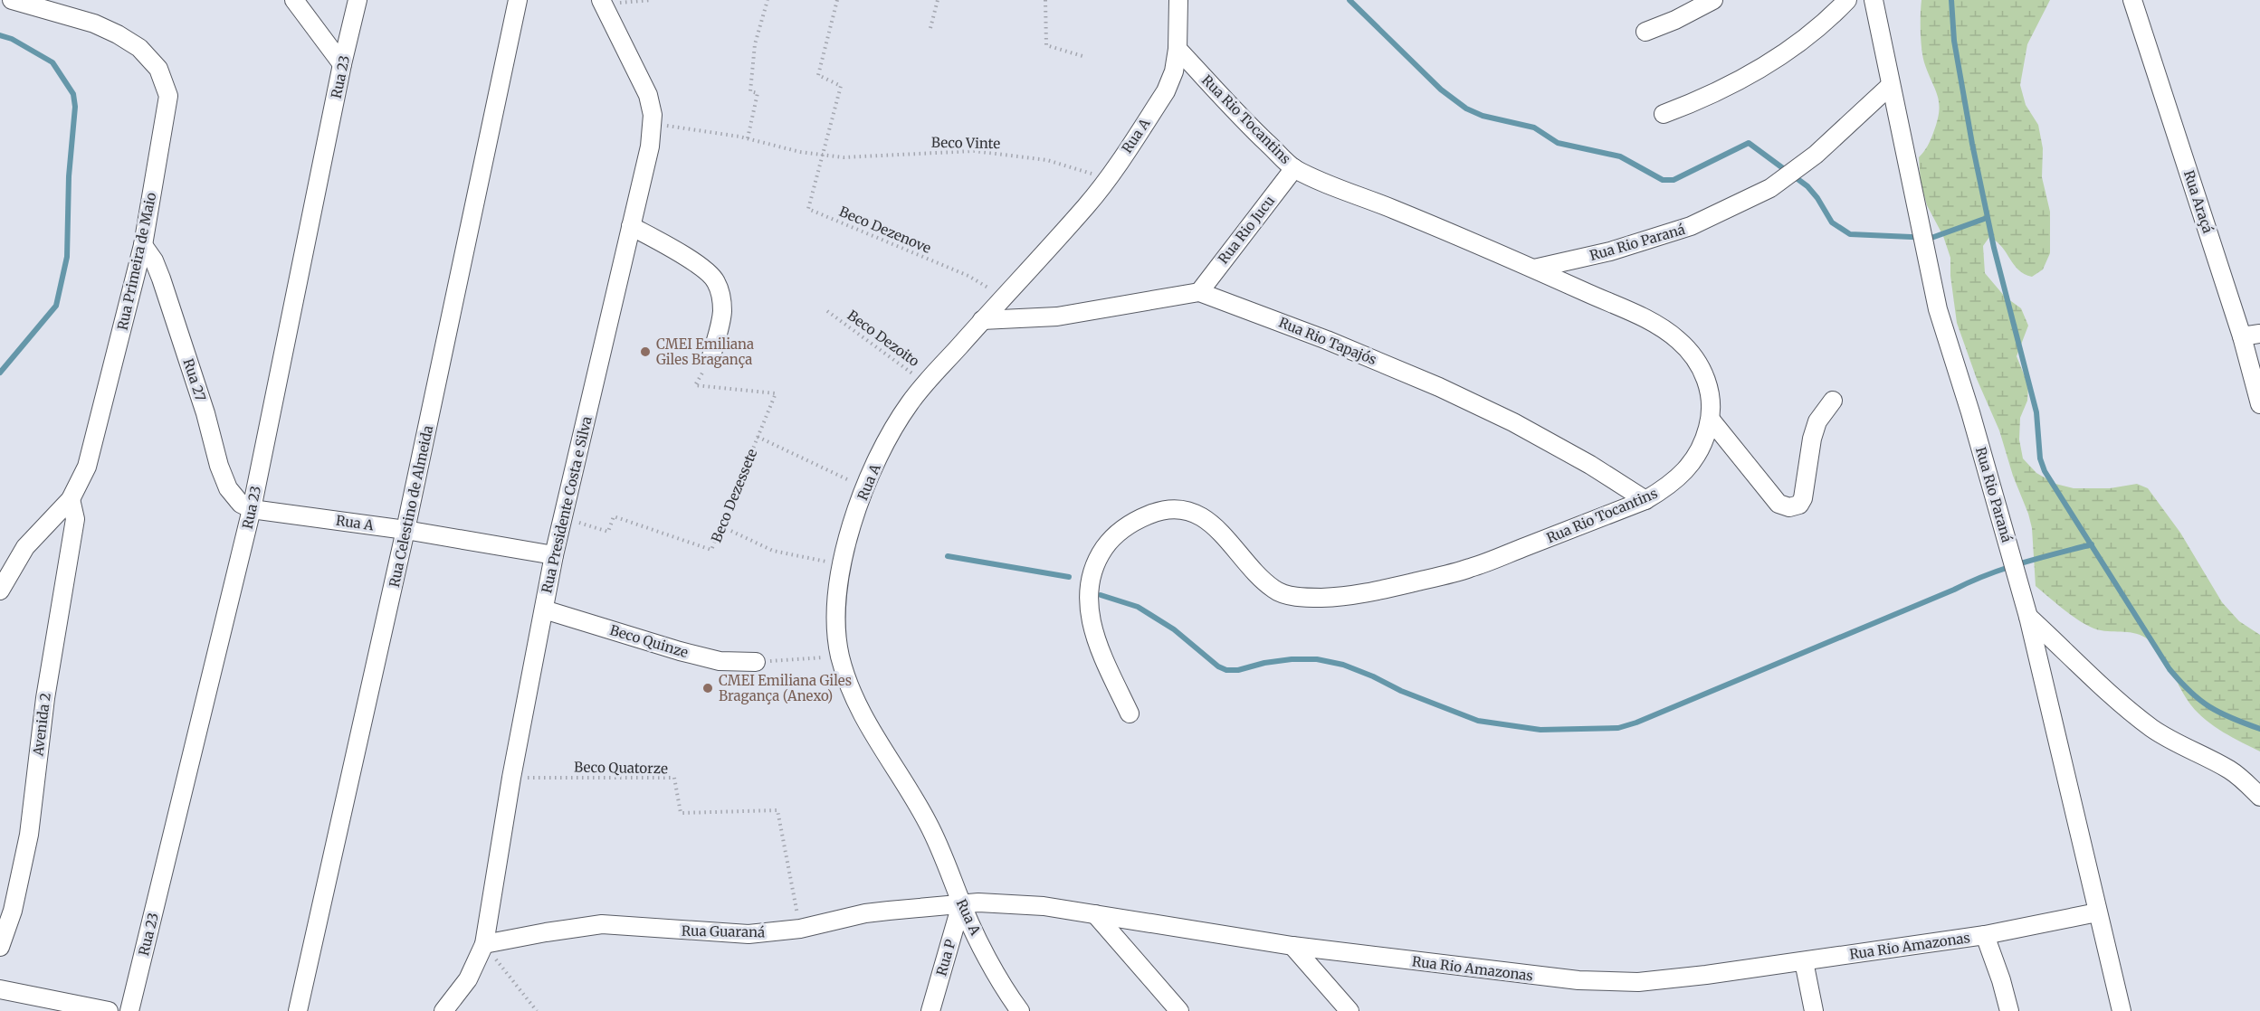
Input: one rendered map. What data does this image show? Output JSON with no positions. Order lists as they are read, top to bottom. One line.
{"streets":{"street":["Rua 23","Rua Rio Tocantins","Rua A","Rua Araçá","Rua Rio Jucu","Rua Rio Paraná","Rua Primeira de Maio","Rua Rio Tapajós","Rua 27","Rua Presidente Costa e Silva","Rua Celestino de Almeida","Beco Quinze","Avenida 2","Rua Guaraná","Rua Rio Amazonas","Rua P"],"path":["Beco Vinte","Beco Dezenove","Beco Dezoito","Beco Dezessete","Beco Quatorze"]},"crossings":[["Rua 23","Rua A"],["Rua 23","Rua 27"],["Rua Rio Tocantins","Rua A"],["Rua Rio Tocantins","Rua Rio Jucu"],["Rua Rio Tocantins","Rua Rio Paraná"],["Rua Rio Tocantins","Rua Rio Tapajós"],["Rua A","Beco Vinte"],["Rua A","Beco Dezenove"],["Rua A","Beco Dezoito"],["Rua A","Rua 27"],["Rua A","Beco Dezessete"],["Rua A","Rua Presidente Costa e Silva"],["Rua A","Rua Celestino de Almeida"],["Rua A","Rua Guaraná"],["Rua A","Rua Rio Amazonas"],["Rua A","Rua P"],["Beco Vinte","Beco Dezenove"],["Beco Vinte","Rua Presidente Costa e Silva"],["Rua Rio Jucu","Rua Rio Tapajós"],["Rua Rio Paraná","Rua Rio Amazonas"],["Rua Primeira de Maio","Rua 27"],["Rua Primeira de Maio","Avenida 2"],["Beco Dezessete","Rua Presidente Costa e Silva"],["Rua Presidente Costa e Silva","Beco Quinze"],["Rua Presidente Costa e Silva","Beco Quatorze"],["Rua Presidente Costa e Silva","Rua Guaraná"],["Beco Quatorze","Rua Guaraná"],["Rua Guaraná","Rua Rio Amazonas"],["Rua Guaraná","Rua P"],["Rua Rio Amazonas","Rua P"]],"places":["CMEI Emiliana Giles Bragança","CMEI Emiliana Giles Bragança (Anexo)"]}
